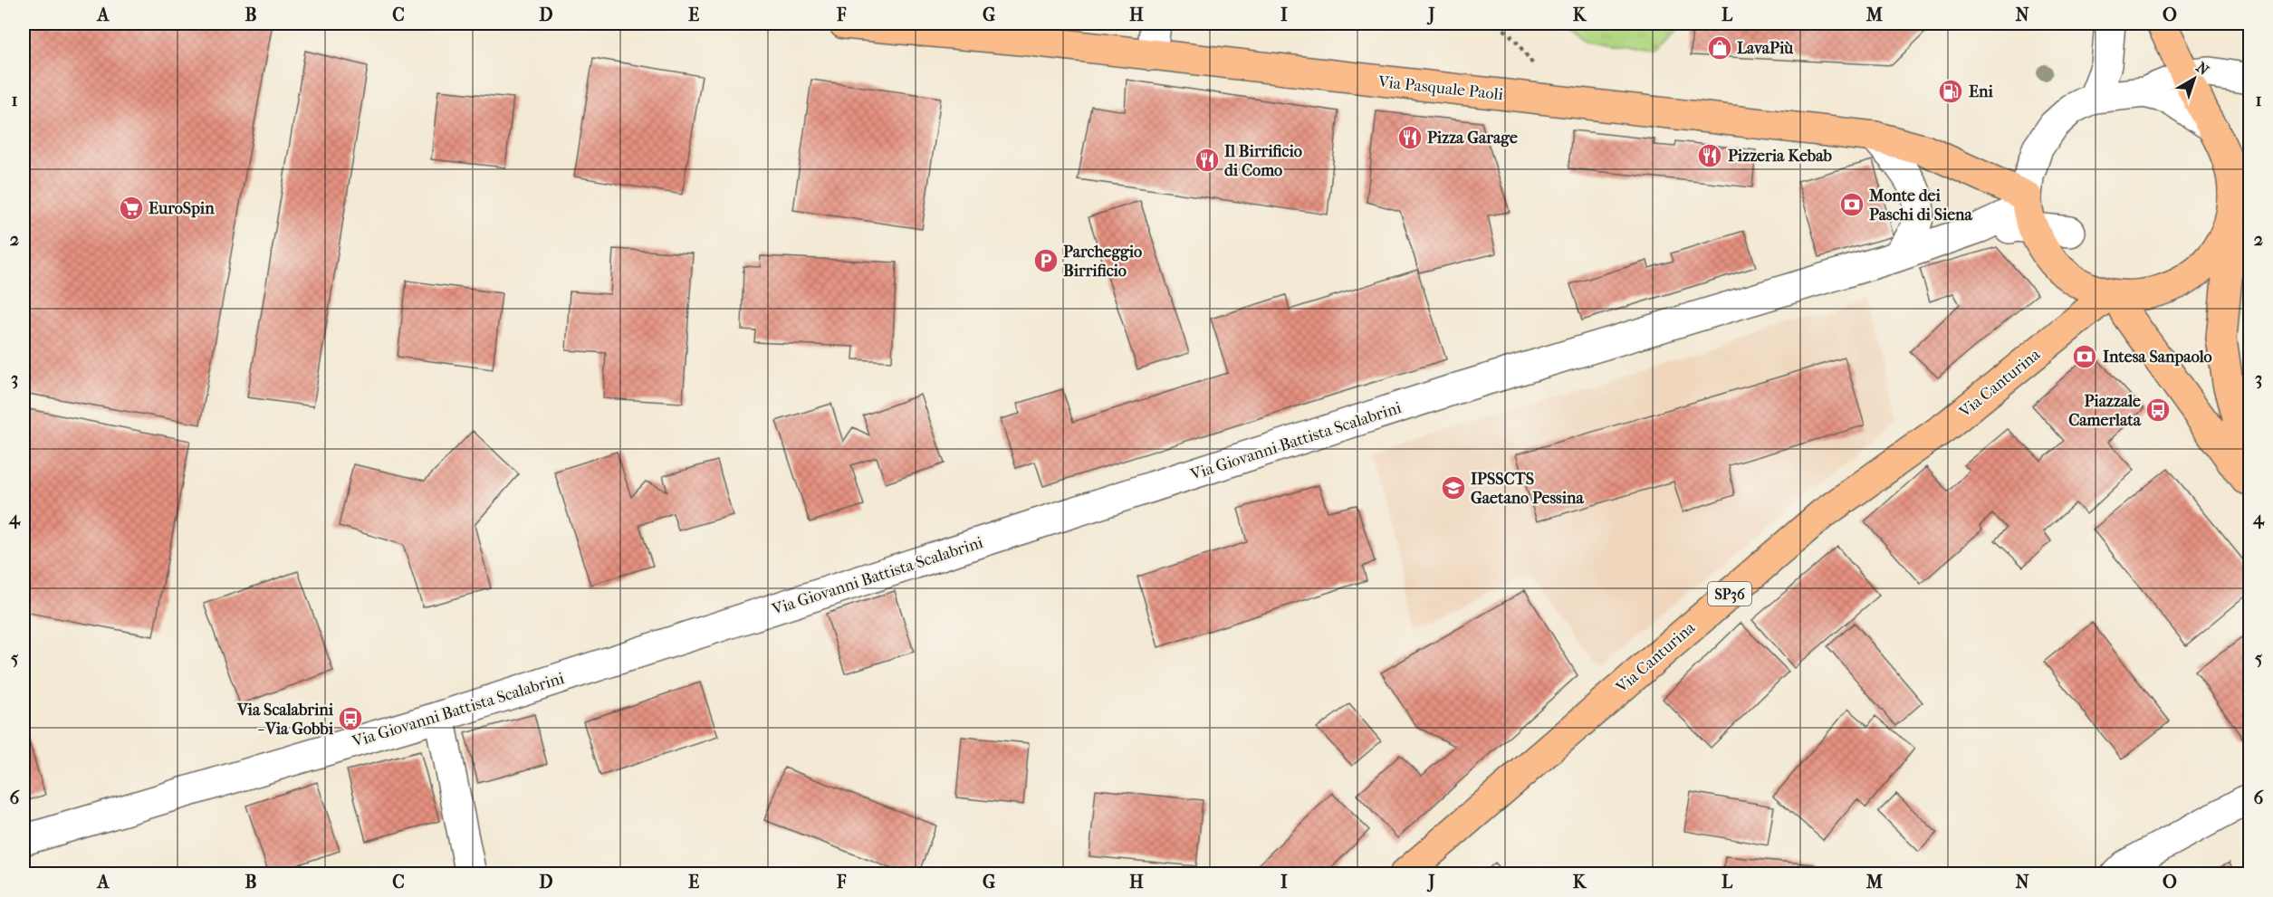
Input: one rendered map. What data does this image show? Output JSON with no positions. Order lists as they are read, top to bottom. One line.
{"streets":{"main road":["Via Pasquale Paoli","Via Canturina","SP36"],"street":["Via Giovanni Battista Scalabrini"]},"places":{"shop":["LavaPiù"],"fuel station":["Eni"],"restaurant":["Pizza Garage","Pizzeria Kebab","Il Birrificio di Como"],"bank":["Monte dei Paschi di Siena","Intesa Sanpaolo"],"supermarket":["EuroSpin"],"parking":["Parcheggio Birrificio"],"bus stop":["Piazzale Camerlata","Via Scalabrini - Via Gobbi"],"school or university":["IPSSCTS Gaetano Pessina"]},"north":"top right","grid":{"columns":["A","B","C","D","E","F","G","H","I","J","K","L","M","N","O"],"rows":["1","2","3","4","5","6"]}}
